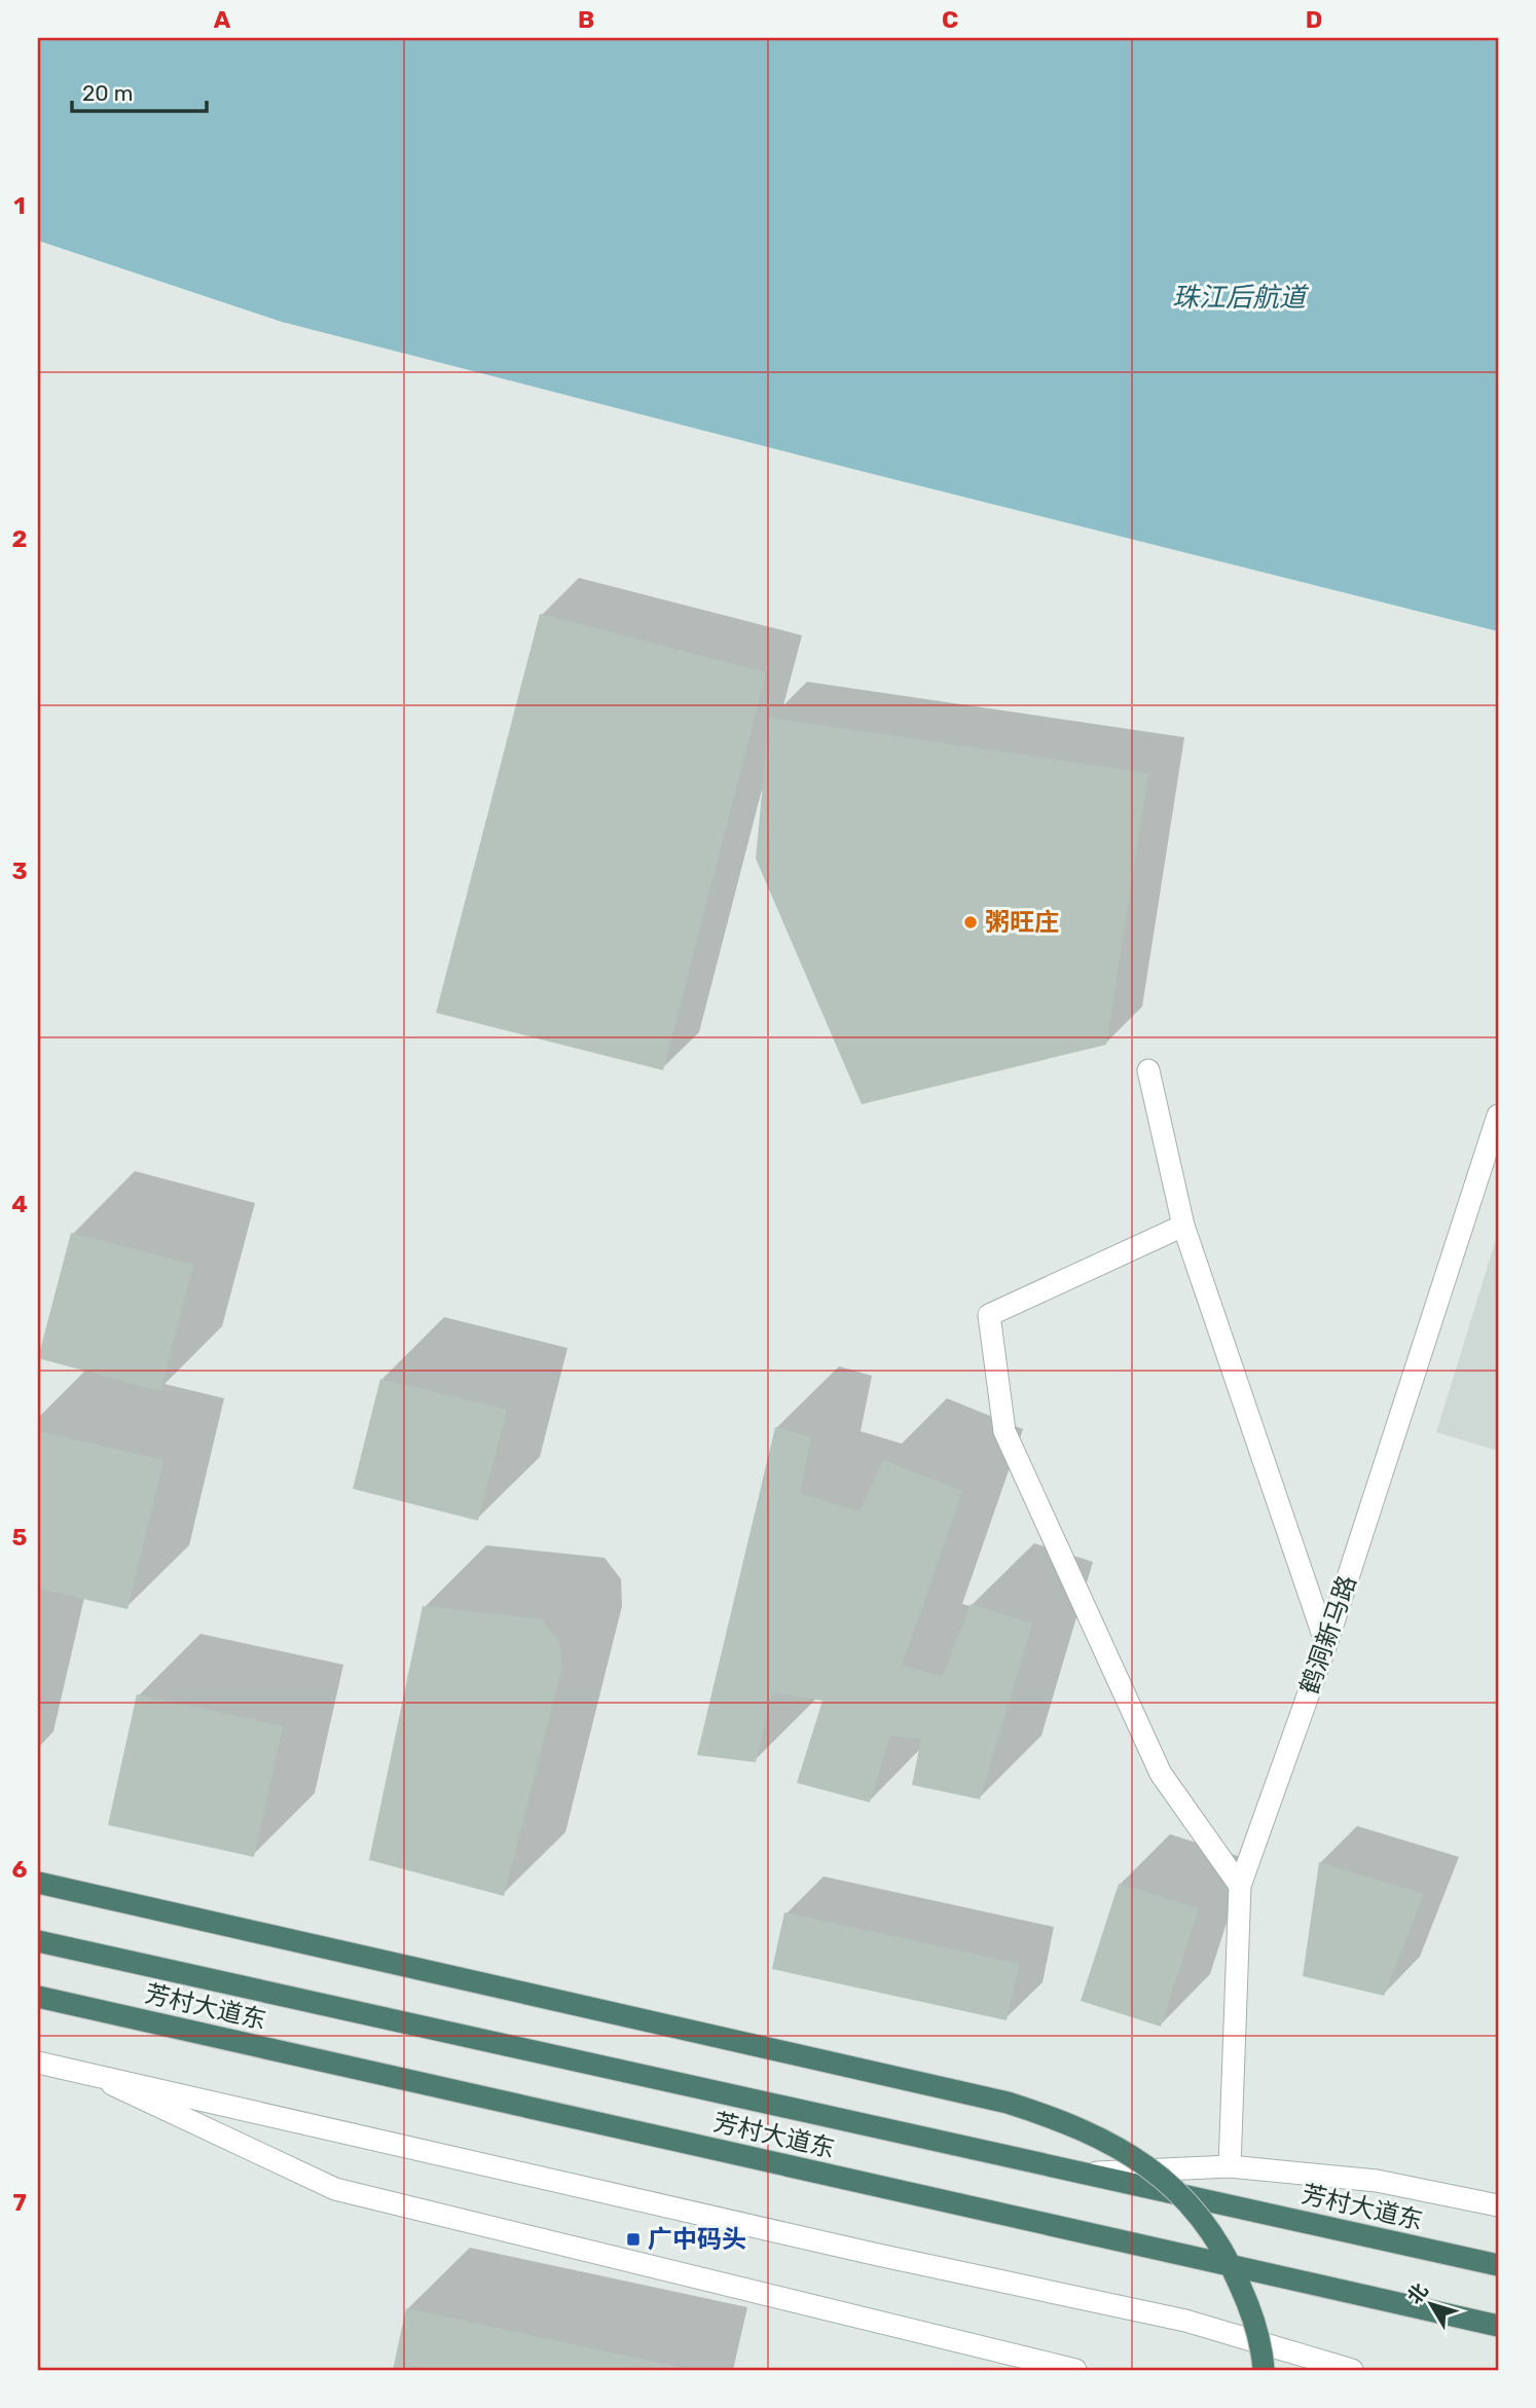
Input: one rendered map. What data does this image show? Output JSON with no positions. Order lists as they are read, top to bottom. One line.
{"streets":{"highway":["芳村大道东"],"street":["鹤洞新马路"]},"crossings":[["鹤洞新马路","芳村大道东"]],"water":["珠江后航道"],"places":{"other":["粥旺庄"],"transit":["广中码头"]},"scale_bar":"20 m","north":"top left","grid":{"columns":["A","B","C","D"],"rows":["1","2","3","4","5","6","7"]}}
